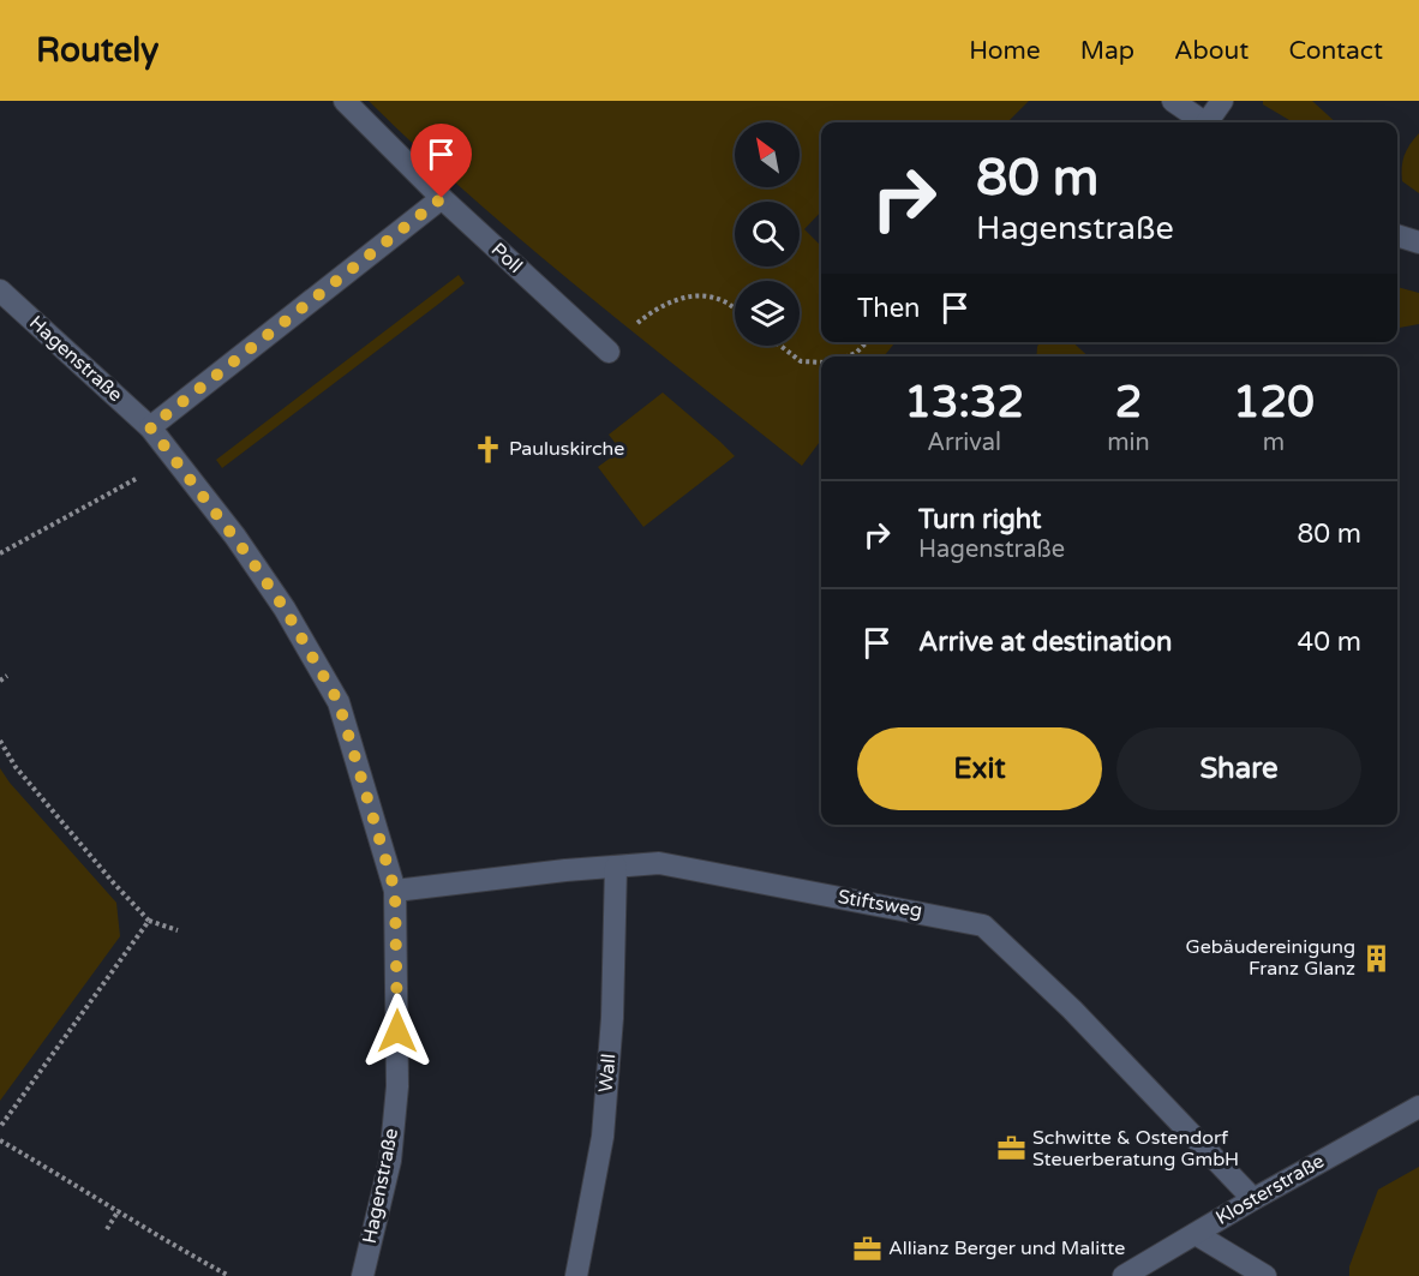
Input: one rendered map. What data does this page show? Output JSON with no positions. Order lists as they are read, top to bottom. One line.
{"streets":{"street":["Poll","Hagenstraße","Stiftsweg","Wall","Klosterstraße"]},"crossings":[["Hagenstraße","Stiftsweg"],["Stiftsweg","Wall"],["Stiftsweg","Klosterstraße"]],"places":{"church":["Pauluskirche"],"building":["Gebäudereinigung Franz Glanz"],"office":["Schwitte & Ostendorf Steuerberatung GmbH","Allianz Berger und Malitte"]},"north":"top left","page":{"header":"Routely","nav":["Home","Map","About","Contact"],"turn":["80 m","Hagenstraße"],"then":"Then","eta":["13:32","Arrival","2","min","120","m"],"list":[{"name":"Turn right","note":"Hagenstraße","value":"80 m"},{"name":"Arrive at destination","value":"40 m"}],"buttons":["Exit","Share"]}}
